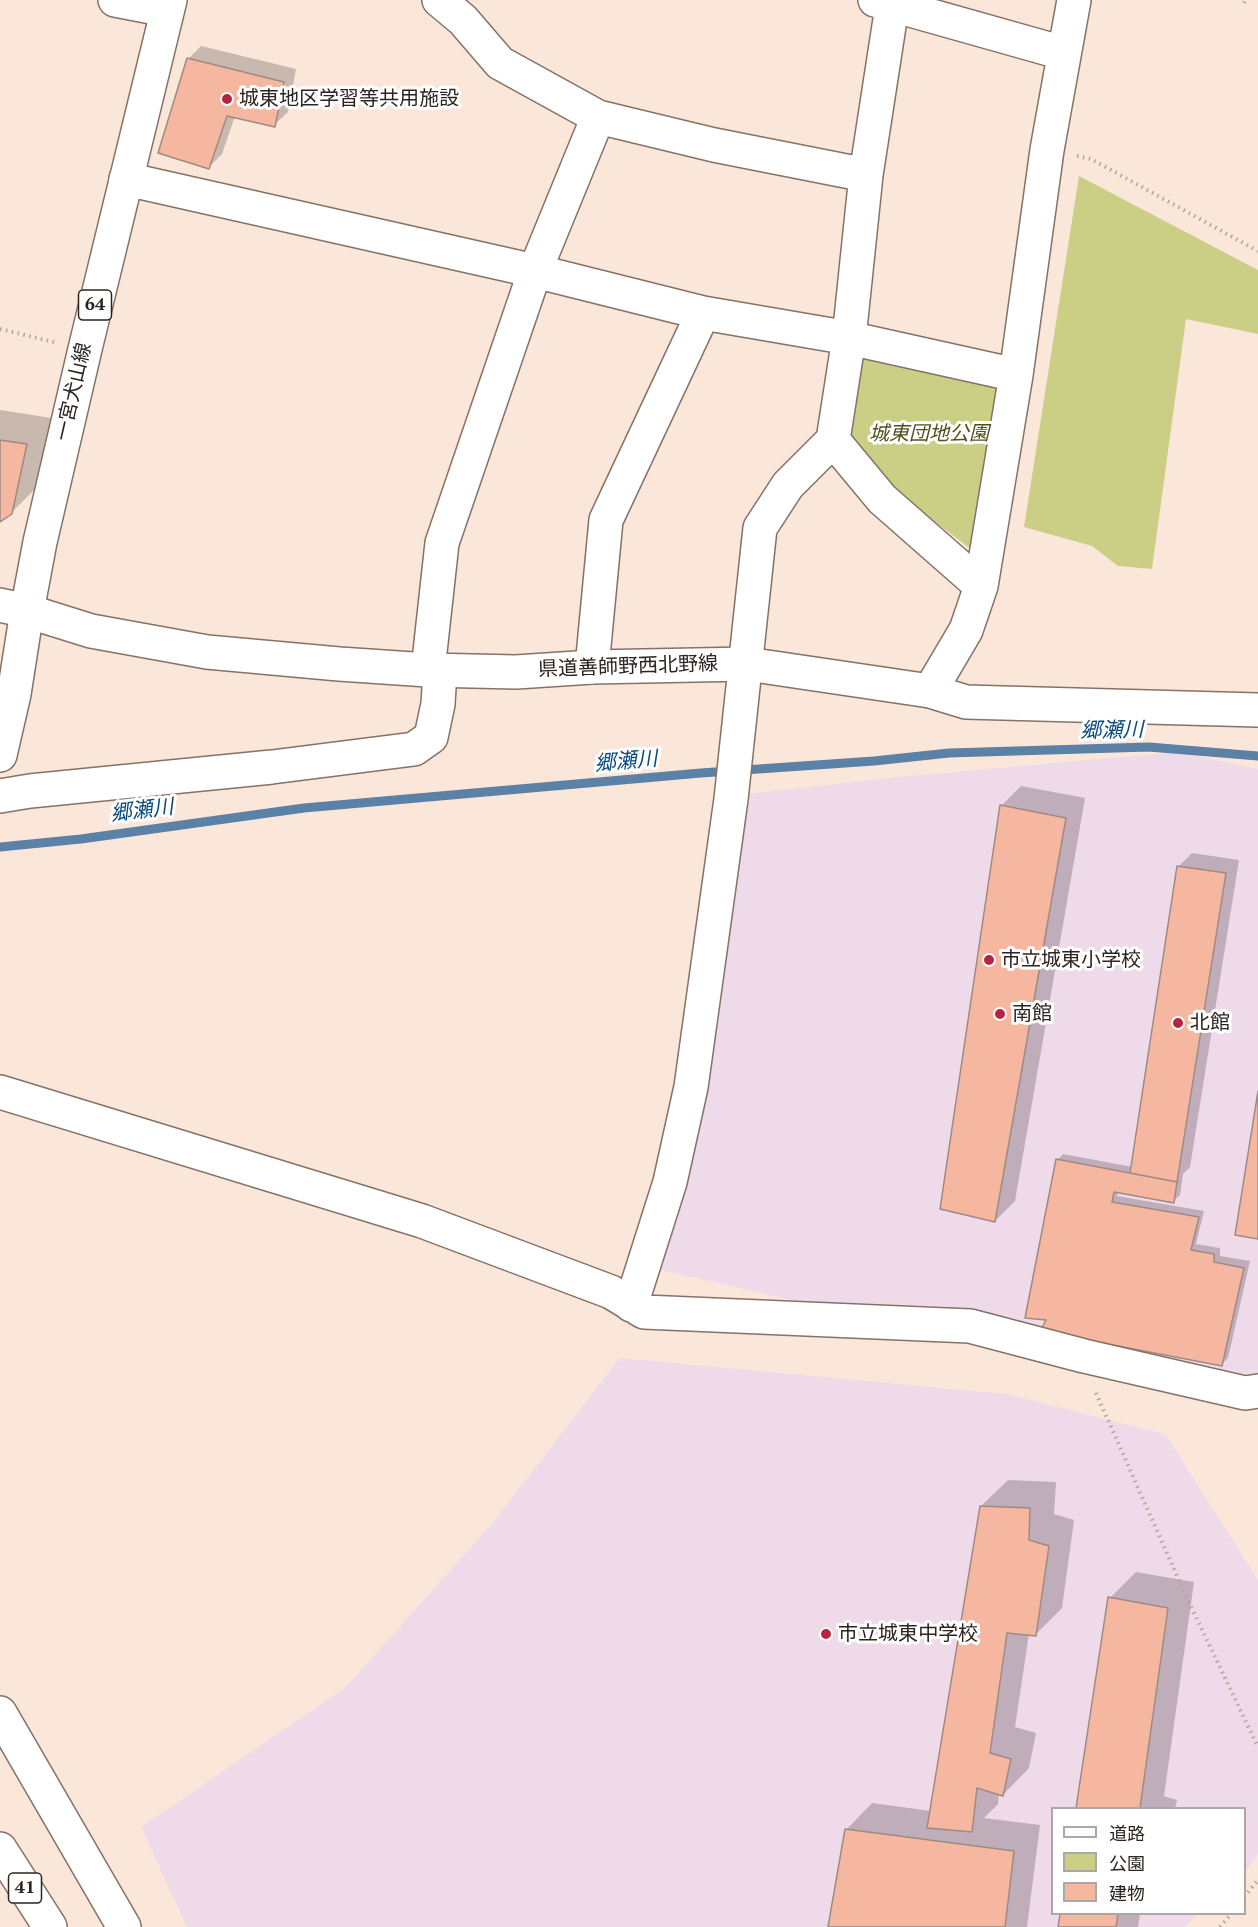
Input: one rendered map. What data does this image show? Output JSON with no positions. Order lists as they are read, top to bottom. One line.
{"streets":{"main road":["64","一宮犬山線","県道善師野西北野線","41"]},"crossings":[["一宮犬山線","県道善師野西北野線"]],"water":["郷瀬川"],"parks":["城東団地公園"],"places":["城東地区学習等共用施設","市立城東小学校","南館","北館","市立城東中学校"],"legend":["道路","公園","建物"]}
